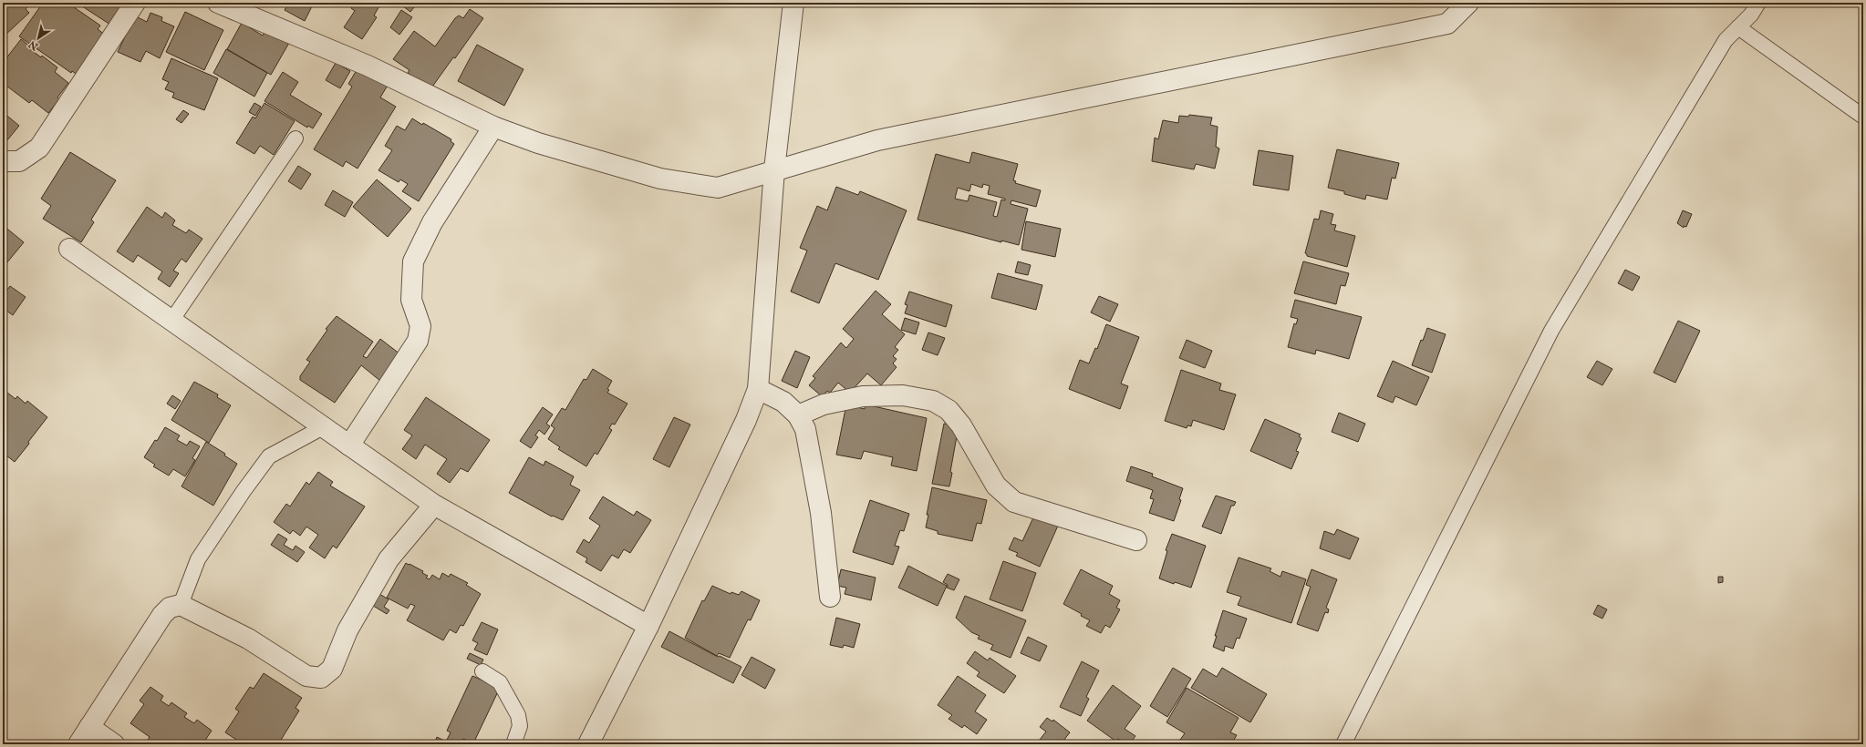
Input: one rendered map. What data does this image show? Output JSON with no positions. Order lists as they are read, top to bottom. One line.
{"north":"bottom left"}
